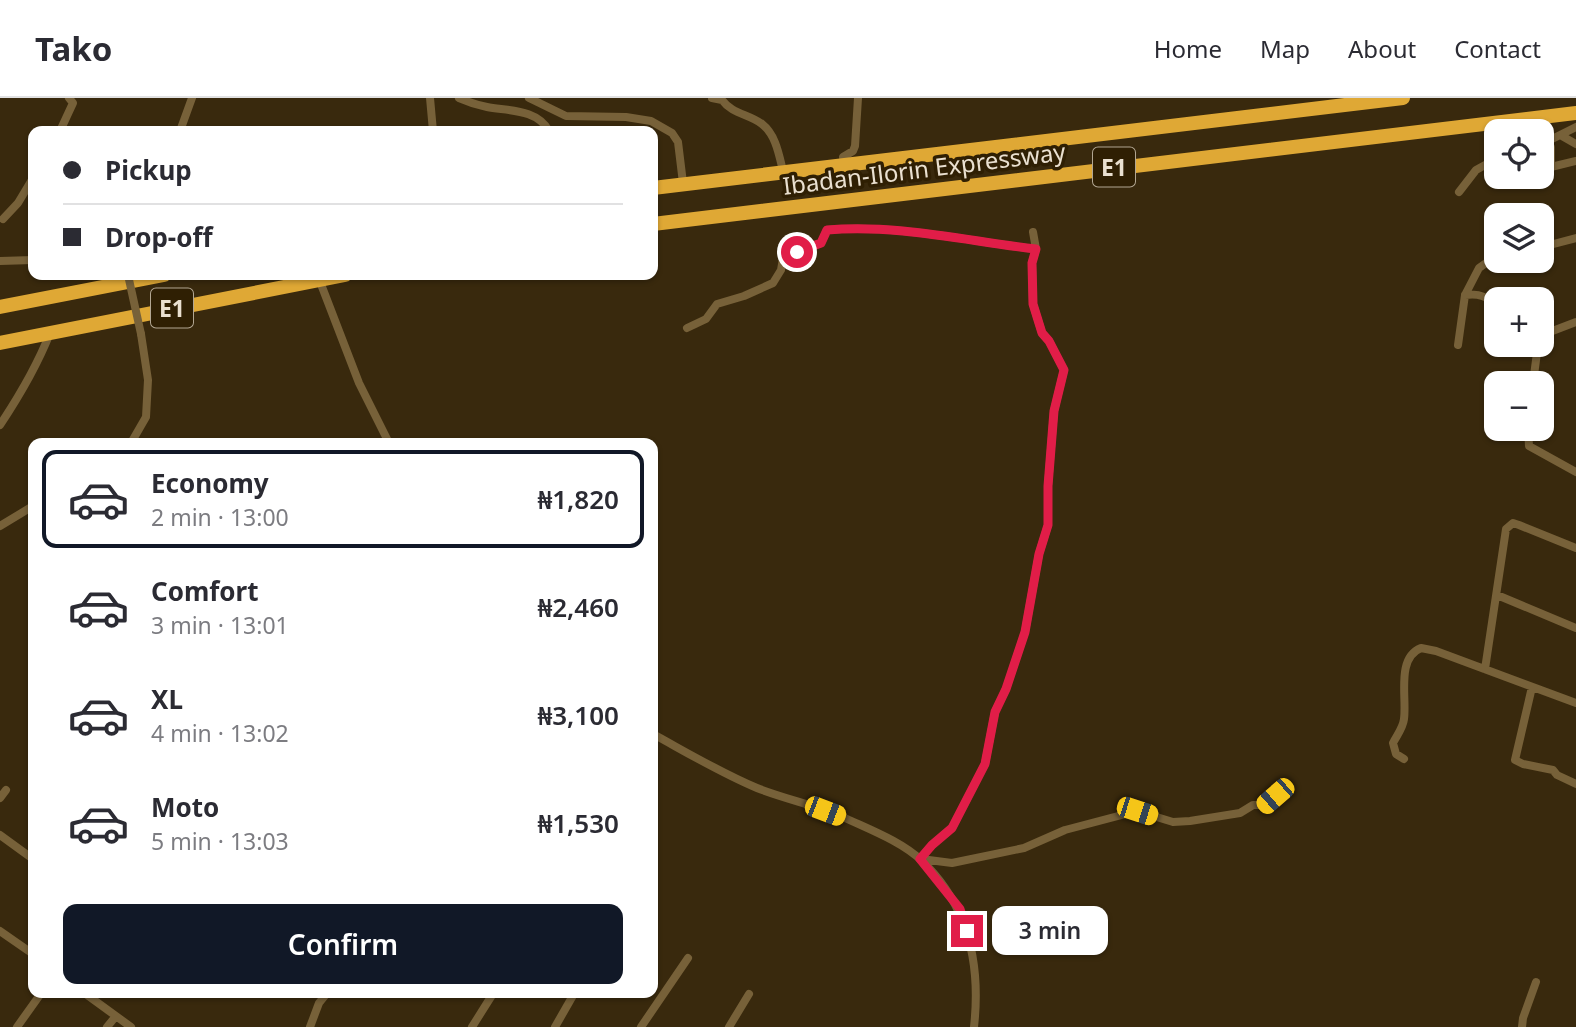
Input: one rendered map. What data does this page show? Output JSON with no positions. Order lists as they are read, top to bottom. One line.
{"streets":{"highway":["E1","Ibadan-Ilorin Expressway"]},"page":{"header":"Tako","nav":["Home","Map","About","Contact"],"map_buttons":["+","−"],"banner":["Pickup","Drop-off"],"list":[{"name":"Economy","note":"2 min · 13:00","value":"₦1,820"},{"name":"Comfort","note":"3 min · 13:01","value":"₦2,460"},{"name":"XL","note":"4 min · 13:02","value":"₦3,100"},{"name":"Moto","note":"5 min · 13:03","value":"₦1,530"}],"buttons":"Confirm","bubble":"3 min"}}
